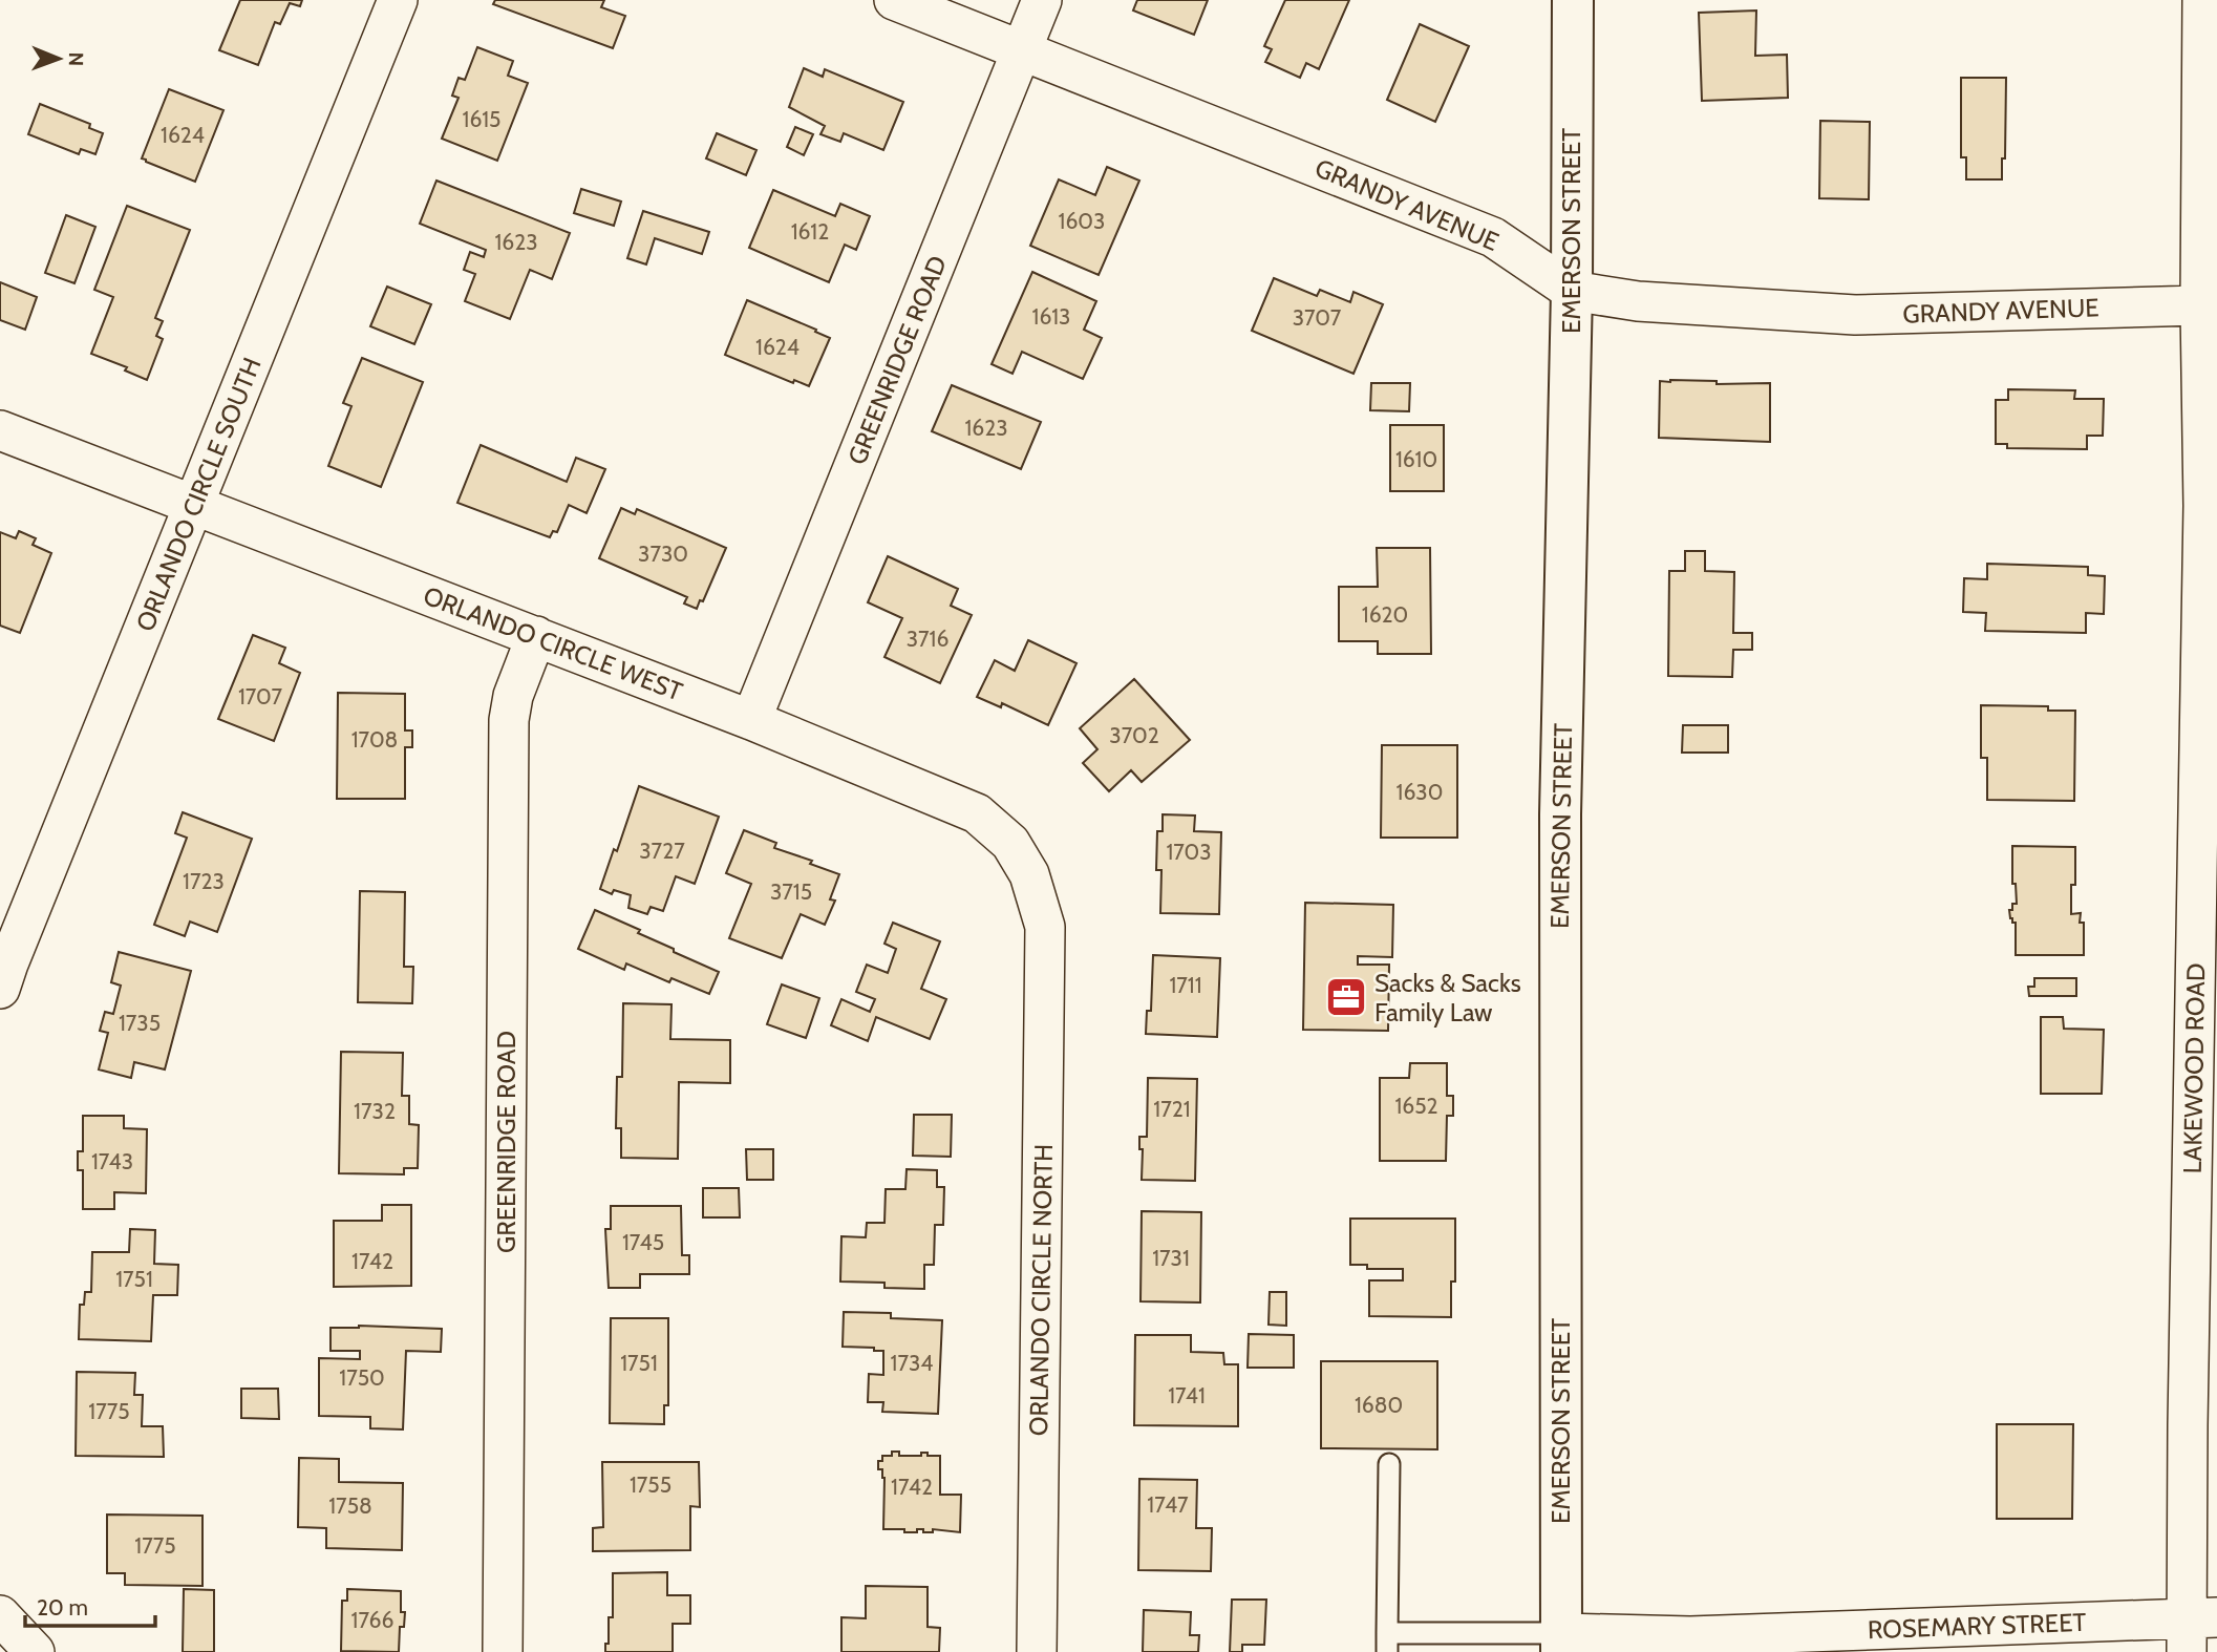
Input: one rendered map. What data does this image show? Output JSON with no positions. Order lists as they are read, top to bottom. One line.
{"streets":{"main road":["EMERSON STREET"],"street":["GRANDY AVENUE","GREENRIDGE ROAD","ORLANDO CIRCLE SOUTH","ORLANDO CIRCLE WEST","LAKEWOOD ROAD","ORLANDO CIRCLE NORTH","ROSEMARY STREET"]},"crossings":[["GRANDY AVENUE","EMERSON STREET"],["GRANDY AVENUE","GREENRIDGE ROAD"],["GRANDY AVENUE","LAKEWOOD ROAD"],["EMERSON STREET","ROSEMARY STREET"],["GREENRIDGE ROAD","ORLANDO CIRCLE WEST"],["ORLANDO CIRCLE SOUTH","ORLANDO CIRCLE WEST"],["ORLANDO CIRCLE WEST","ORLANDO CIRCLE NORTH"],["LAKEWOOD ROAD","ROSEMARY STREET"]],"places":{"office":["Sacks & Sacks Family Law"]},"house_numbers":["1615","1624","1603","1612","1623","1613","3707","1624","1623","1610","3730","1620","3716","1707","3702","1708","1630","3727","1703","1723","3715","1711","1735","1652","1721","1732","1743","1745","1731","1742","1751","1751","1734","1750","1741","1680","1775","1755","1742","1747","1758","1775","1766"],"scale_bar":"20 m","north":"right"}
